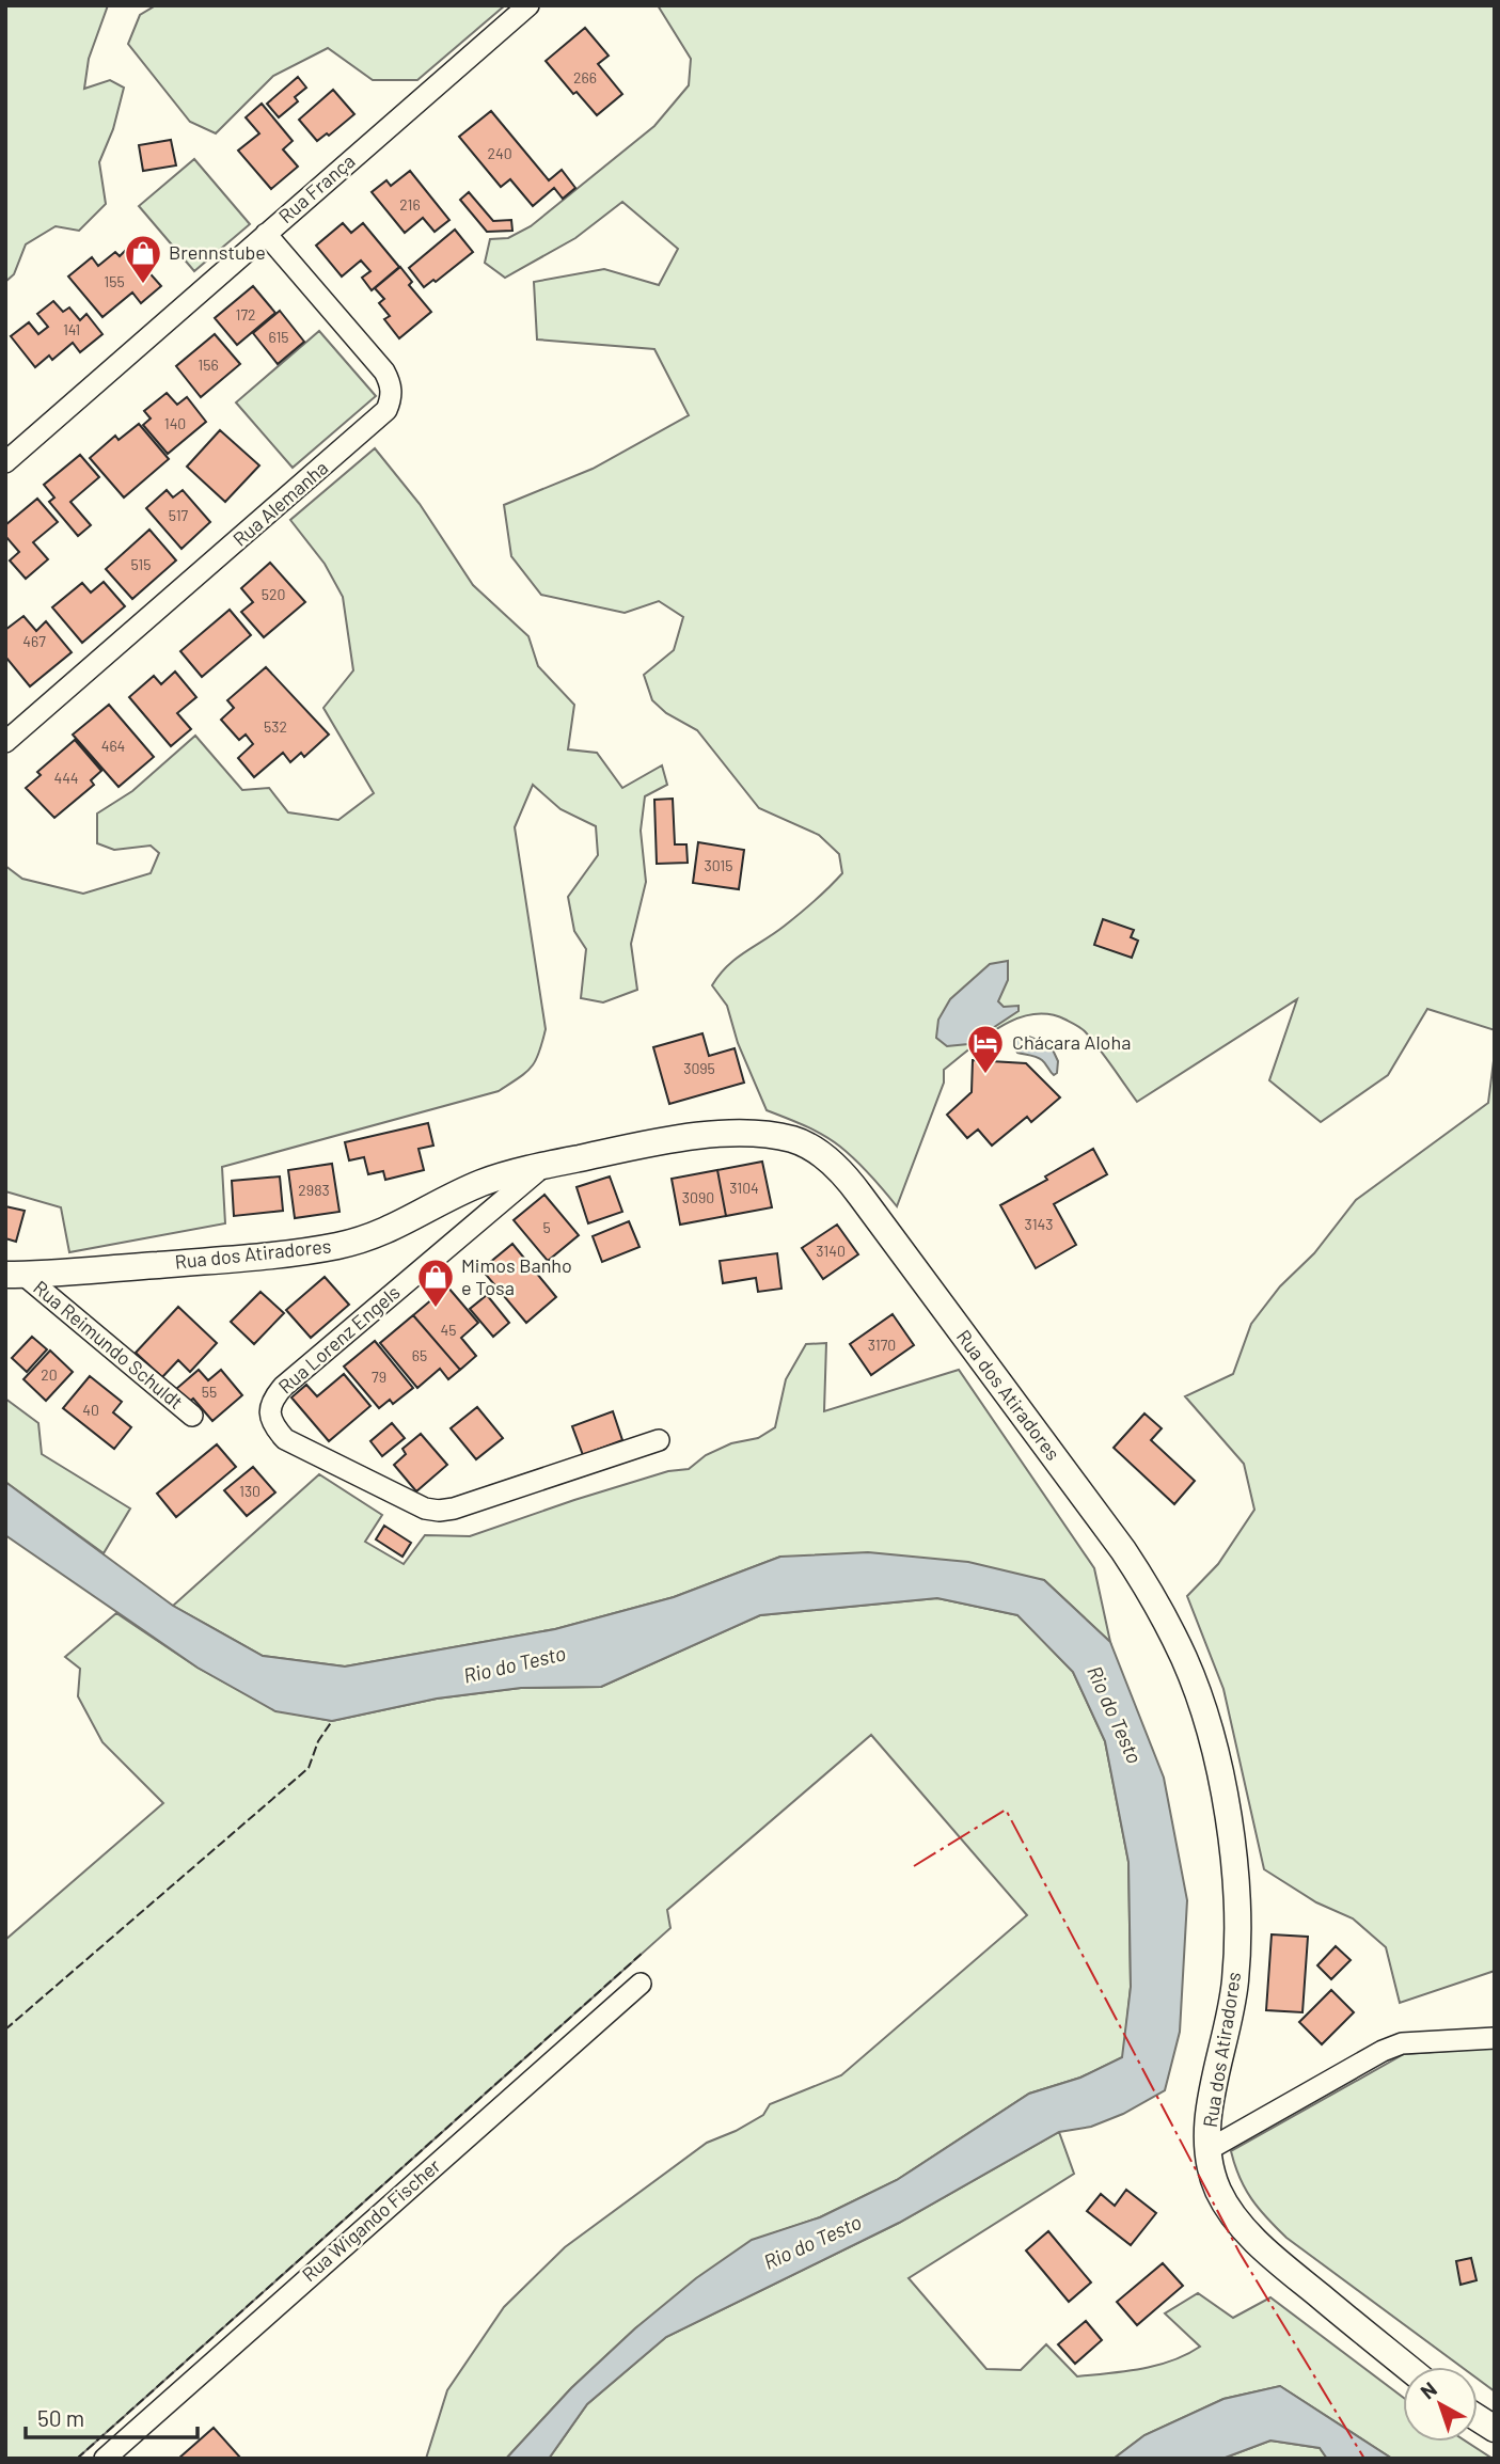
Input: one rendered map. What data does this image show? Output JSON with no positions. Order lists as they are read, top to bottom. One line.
{"streets":{"street":["Rua França","Rua Alemanha","Rua dos Atiradores","Rua Lorenz Engels","Rua Reimundo Schuldt","Rua Wigando Fischer"]},"crossings":[["Rua França","Rua Alemanha"],["Rua dos Atiradores","Rua Lorenz Engels"],["Rua dos Atiradores","Rua Reimundo Schuldt"]],"water":["Rio do Testo"],"places":{"shop":["Brennstube","Mimos Banho e Tosa"],"hotel":["Chácara Aloha"]},"house_numbers":["266","240","216","155","172","141","615","156","140","517","515","520","467","532","464","444","3015","3095","3104","2983","3090","3143","5","3140","45","3170","65","20","79","55","40","130"],"scale_bar":"50 m","north":"top left"}
